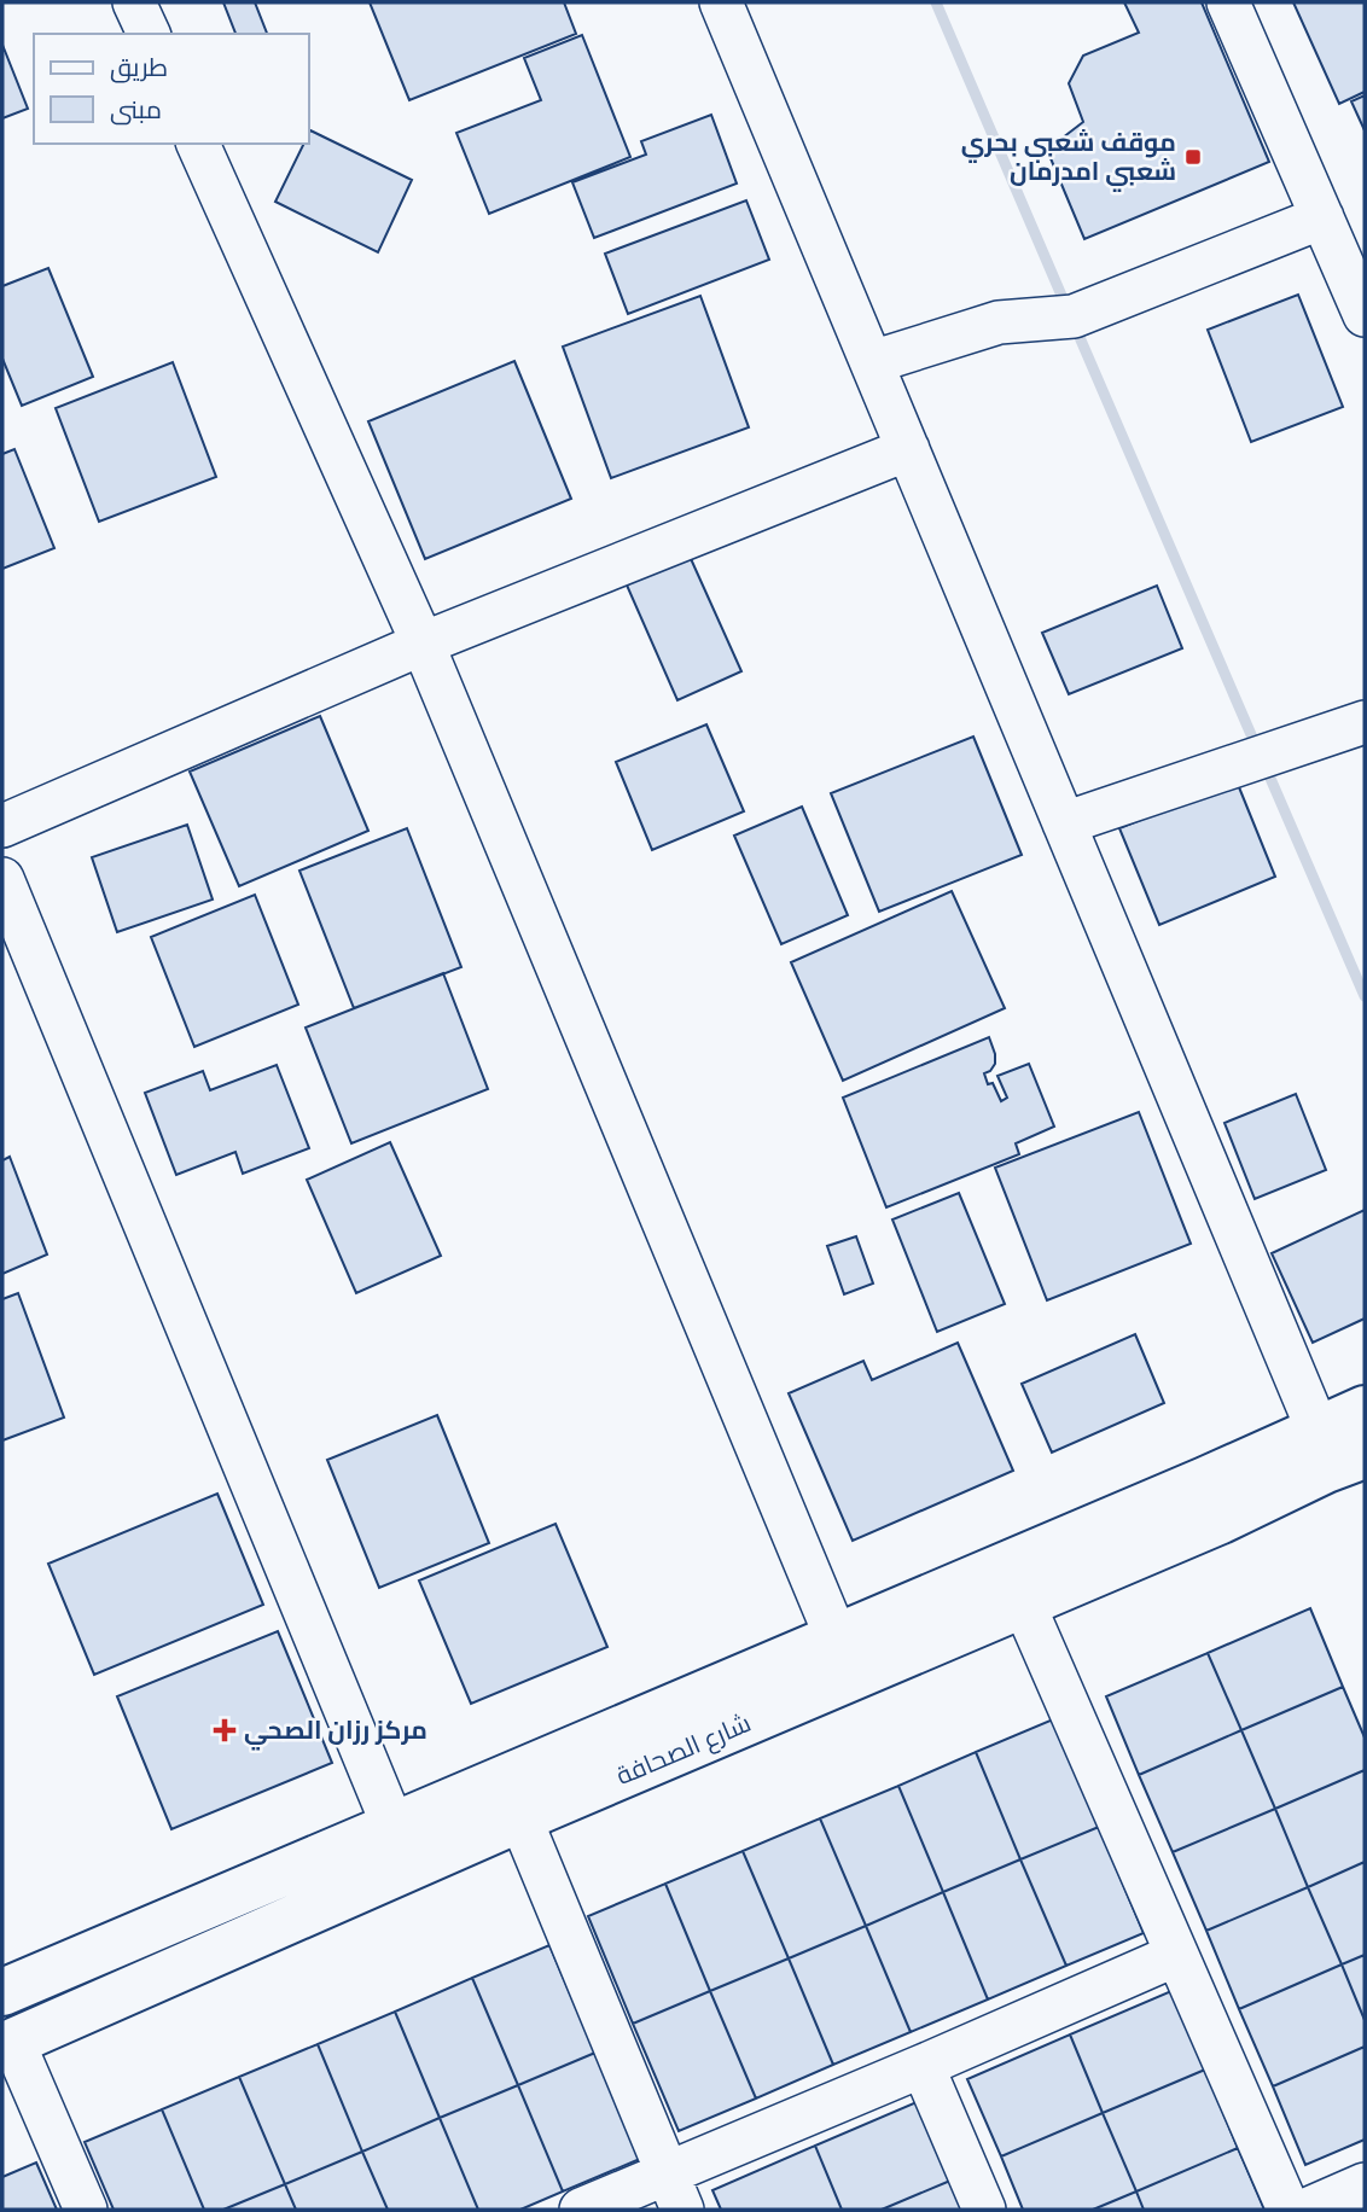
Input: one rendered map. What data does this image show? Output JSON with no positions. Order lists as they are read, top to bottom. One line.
{"streets":{"main road":["شارع الصحافة"]},"places":{"transit":["موقف شعبي بحري شعبي امدرمان"],"health":["مركز رزان الصحي"]},"legend":["طريق","مبنى"]}
